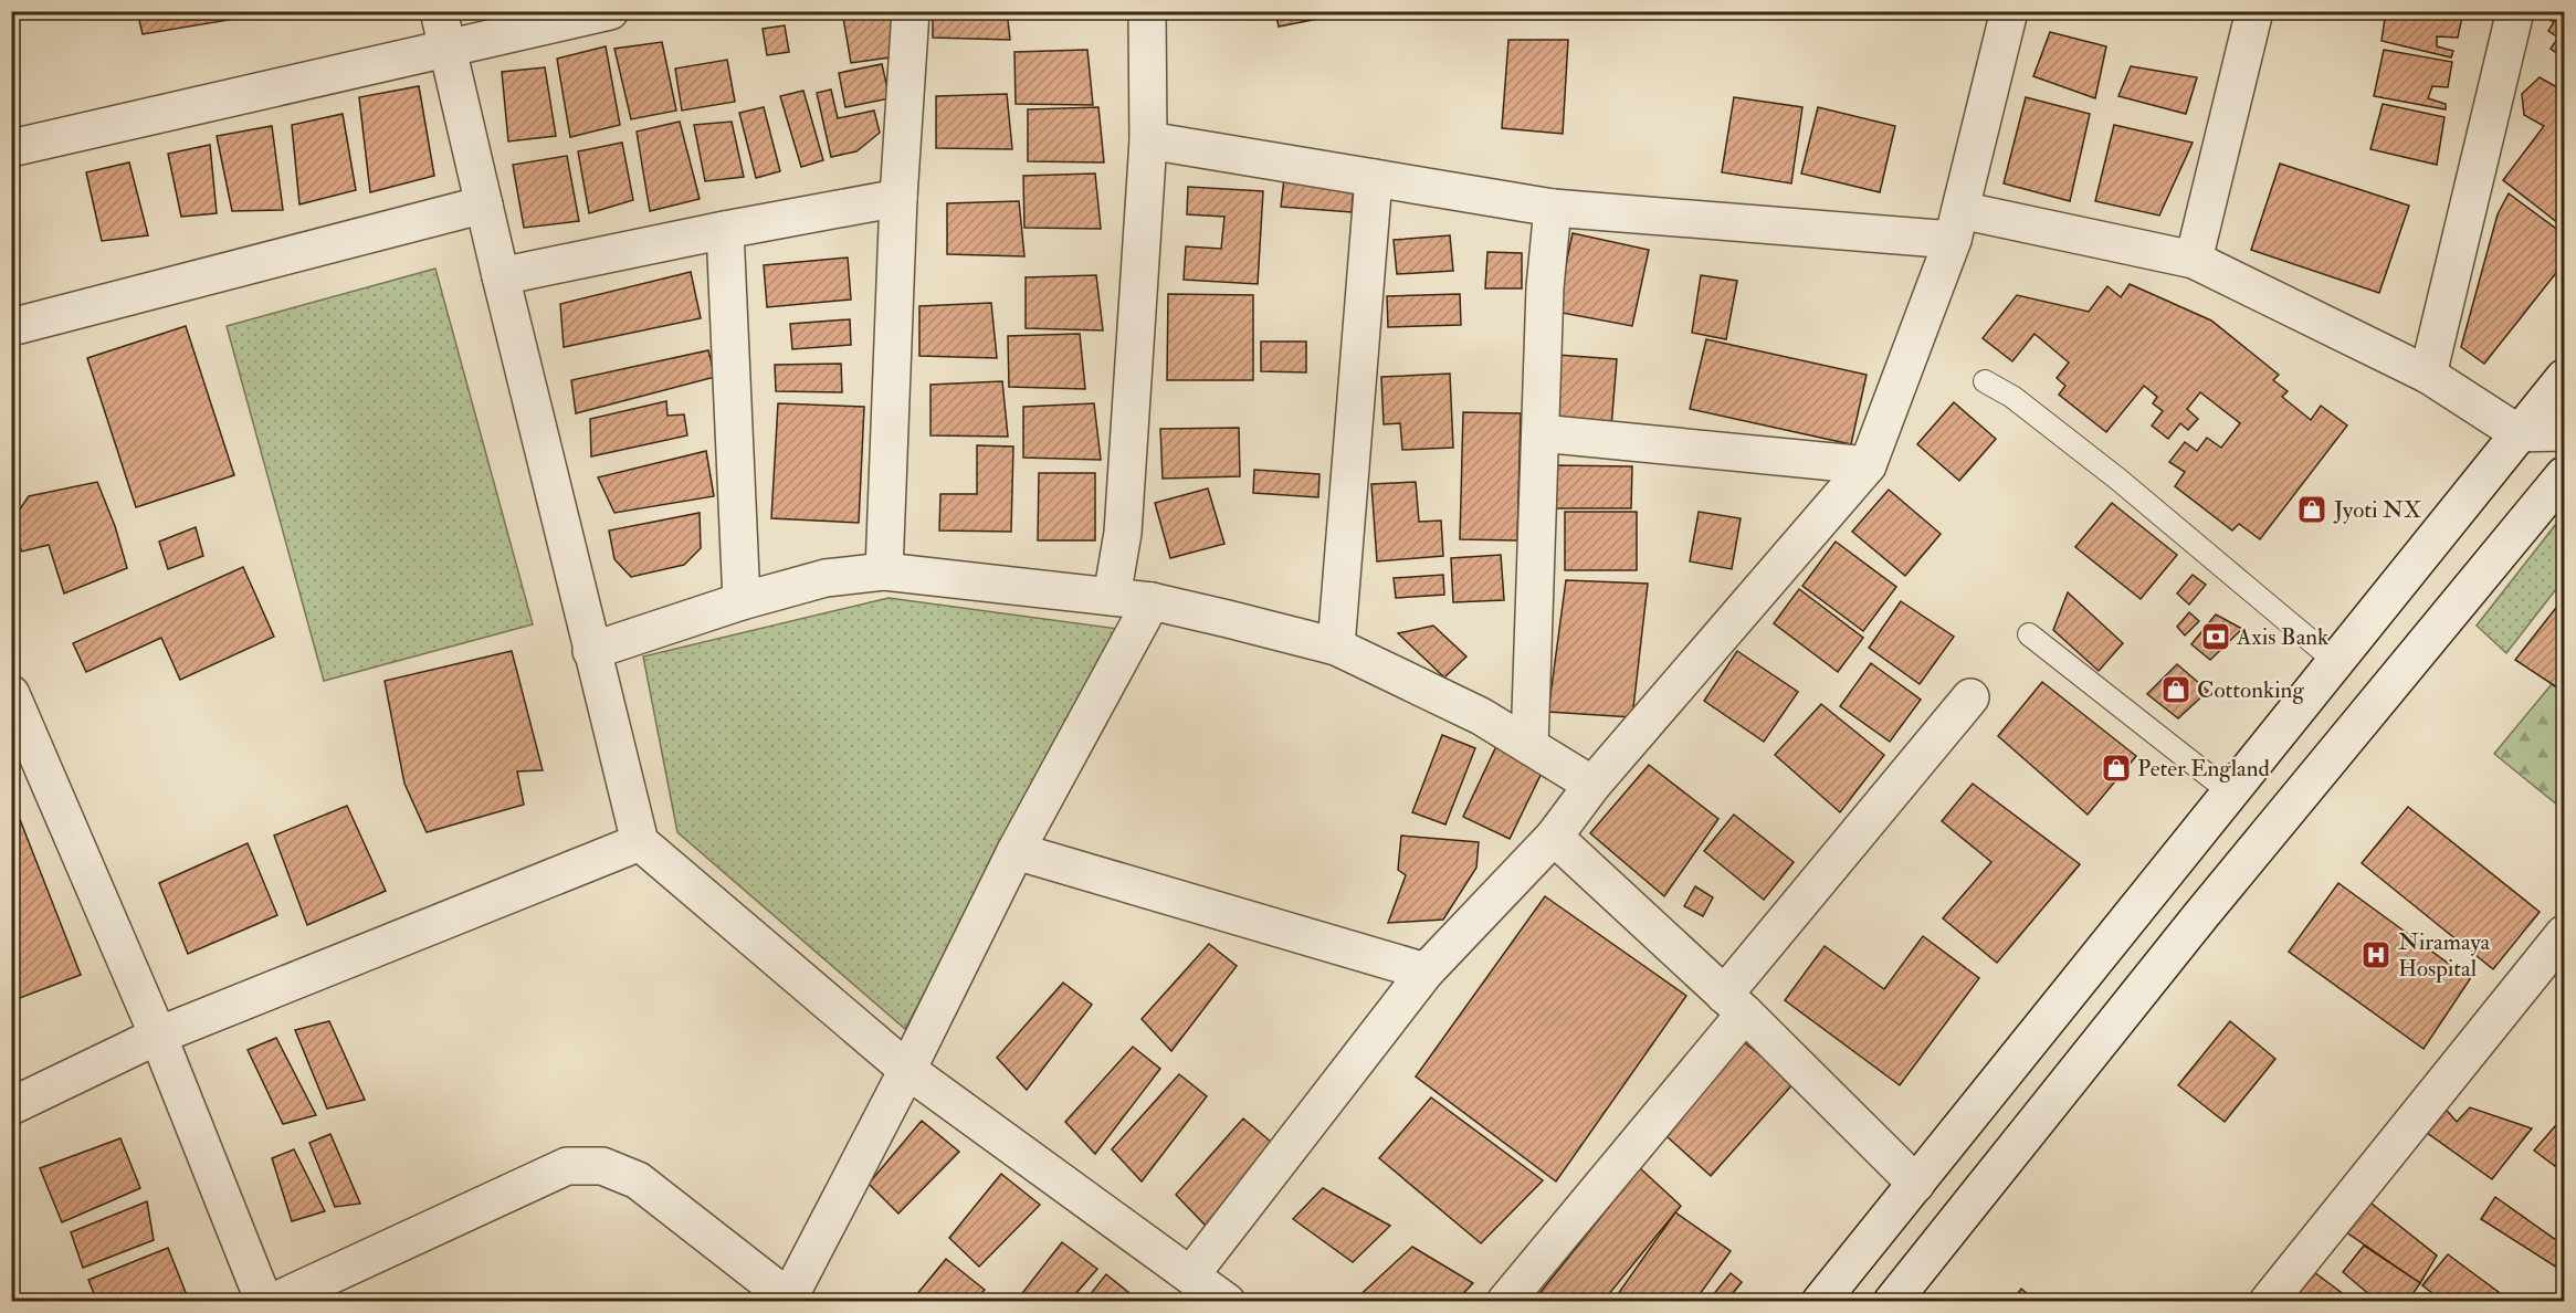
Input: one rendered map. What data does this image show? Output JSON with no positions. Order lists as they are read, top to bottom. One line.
{"places":{"shop":["Jyoti NX","Cottonking","Peter England"],"bank":["Axis Bank"],"hospital":["Niramaya Hospital"]}}
